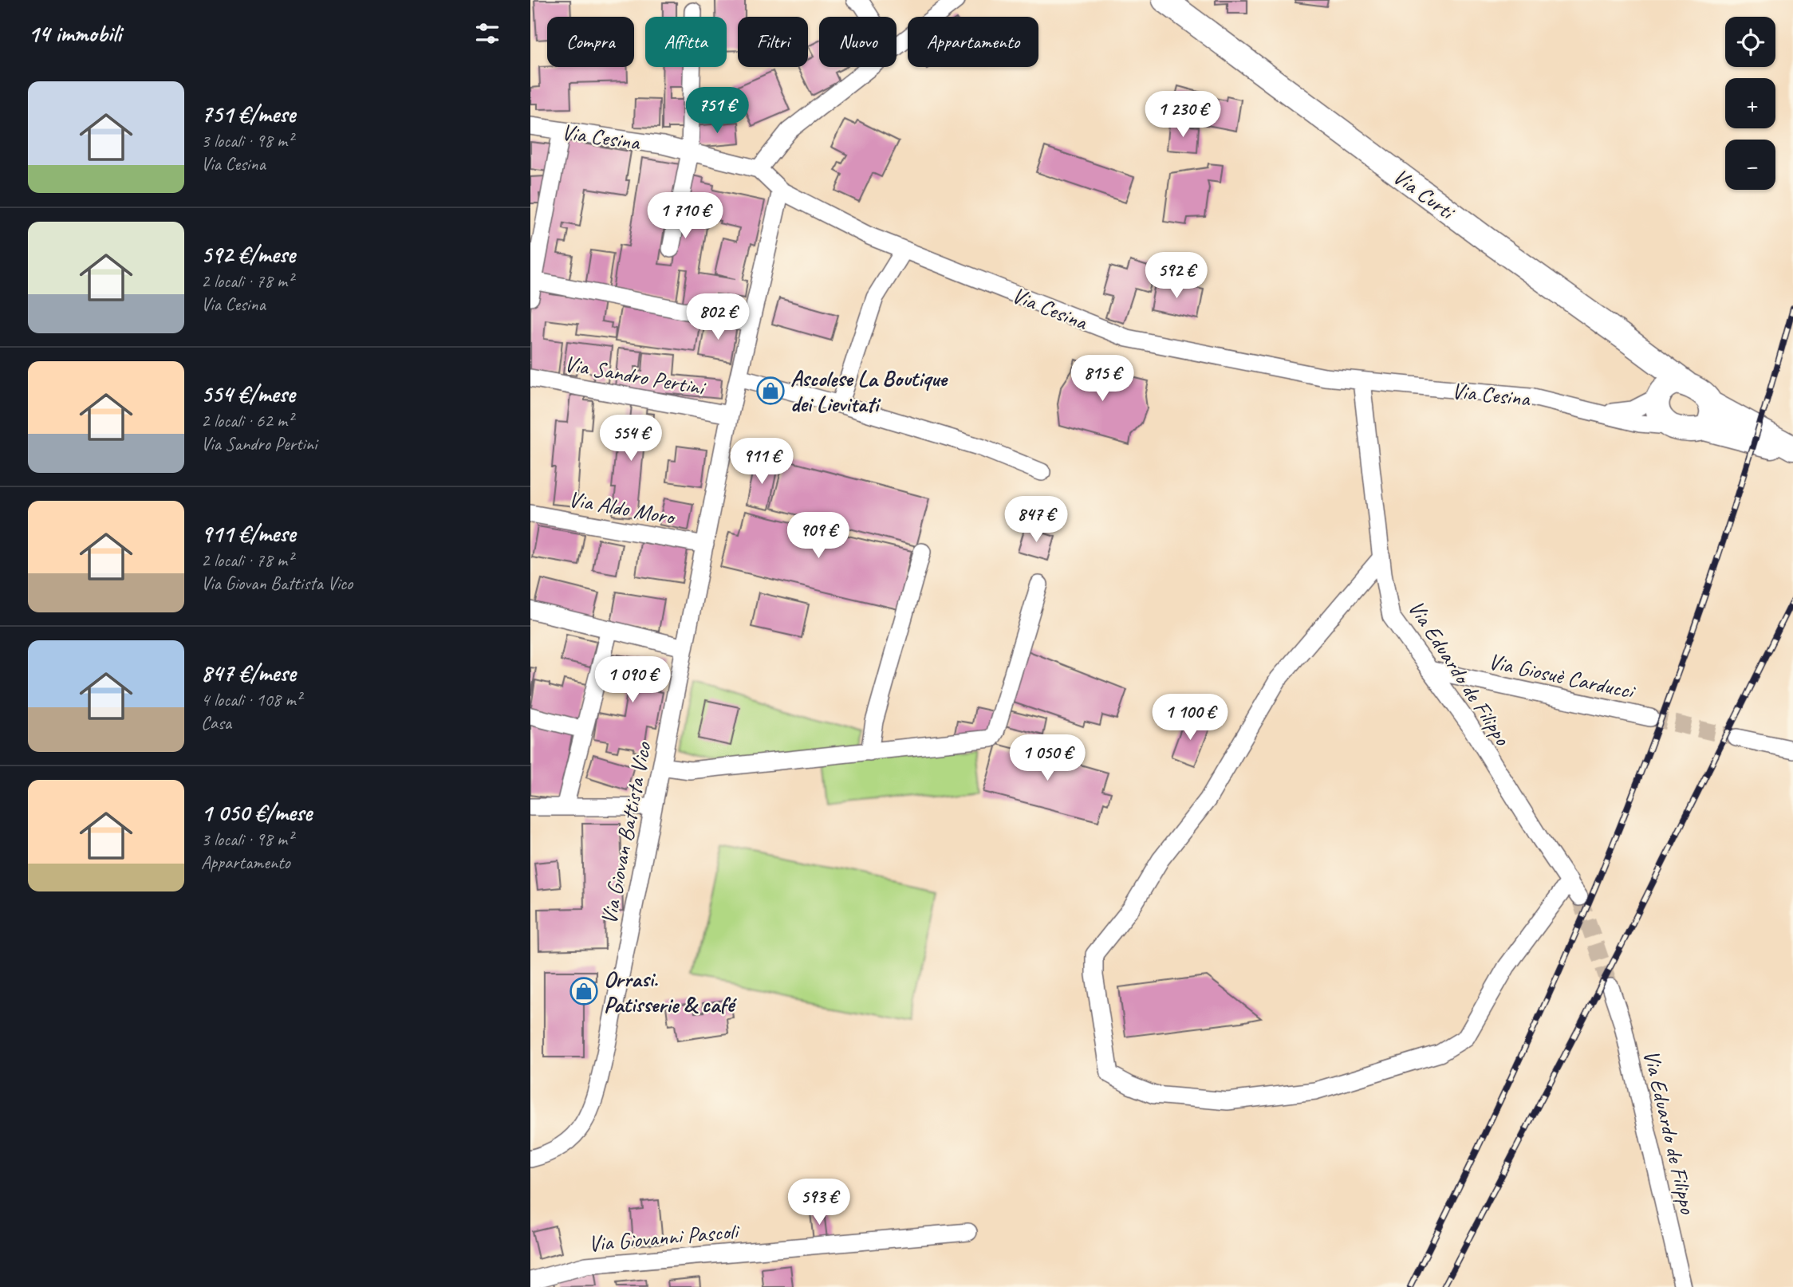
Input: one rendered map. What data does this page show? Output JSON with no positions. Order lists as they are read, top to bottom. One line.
{"streets":{"main road":["Via Cesina","Via Curti"],"street":["Via Sandro Pertini","Via Aldo Moro","Via Eduardo de Filippo","Via Giosuè Carducci","Via Giovan Battista Vico","Via Giovanni Pascoli"]},"crossings":[["Via Cesina","Via Curti"],["Via Cesina","Via Eduardo de Filippo"],["Via Cesina","Via Giovan Battista Vico"],["Via Sandro Pertini","Via Giovan Battista Vico"],["Via Aldo Moro","Via Giovan Battista Vico"],["Via Eduardo de Filippo","Via Giosuè Carducci"]],"places":{"shop":["Ascolese La Boutique dei Lievitati","Orrasi. Patisserie & café"]},"page":{"heading":"14 immobili","map_buttons":["+","−"],"chip":["Compra","Affitta","Filtri","Nuovo","Appartamento"],"list":[{"name":"751 €/mese","note":"3 locali · 98 m² · Via Cesina"},{"name":"592 €/mese","note":"2 locali · 78 m² · Via Cesina"},{"name":"554 €/mese","note":"2 locali · 62 m² · Via Sandro Pertini"},{"name":"911 €/mese","note":"2 locali · 78 m² · Via Giovan Battista Vico"},{"name":"847 €/mese","note":"4 locali · 108 m² · Casa"},{"name":"1 050 €/mese","note":"3 locali · 98 m² · Appartamento"}],"price":["751 €","1 230 €","1 710 €","592 €","802 €","815 €","554 €","911 €","847 €","909 €","1 090 €","1 100 €","1 050 €","593 €"]}}
